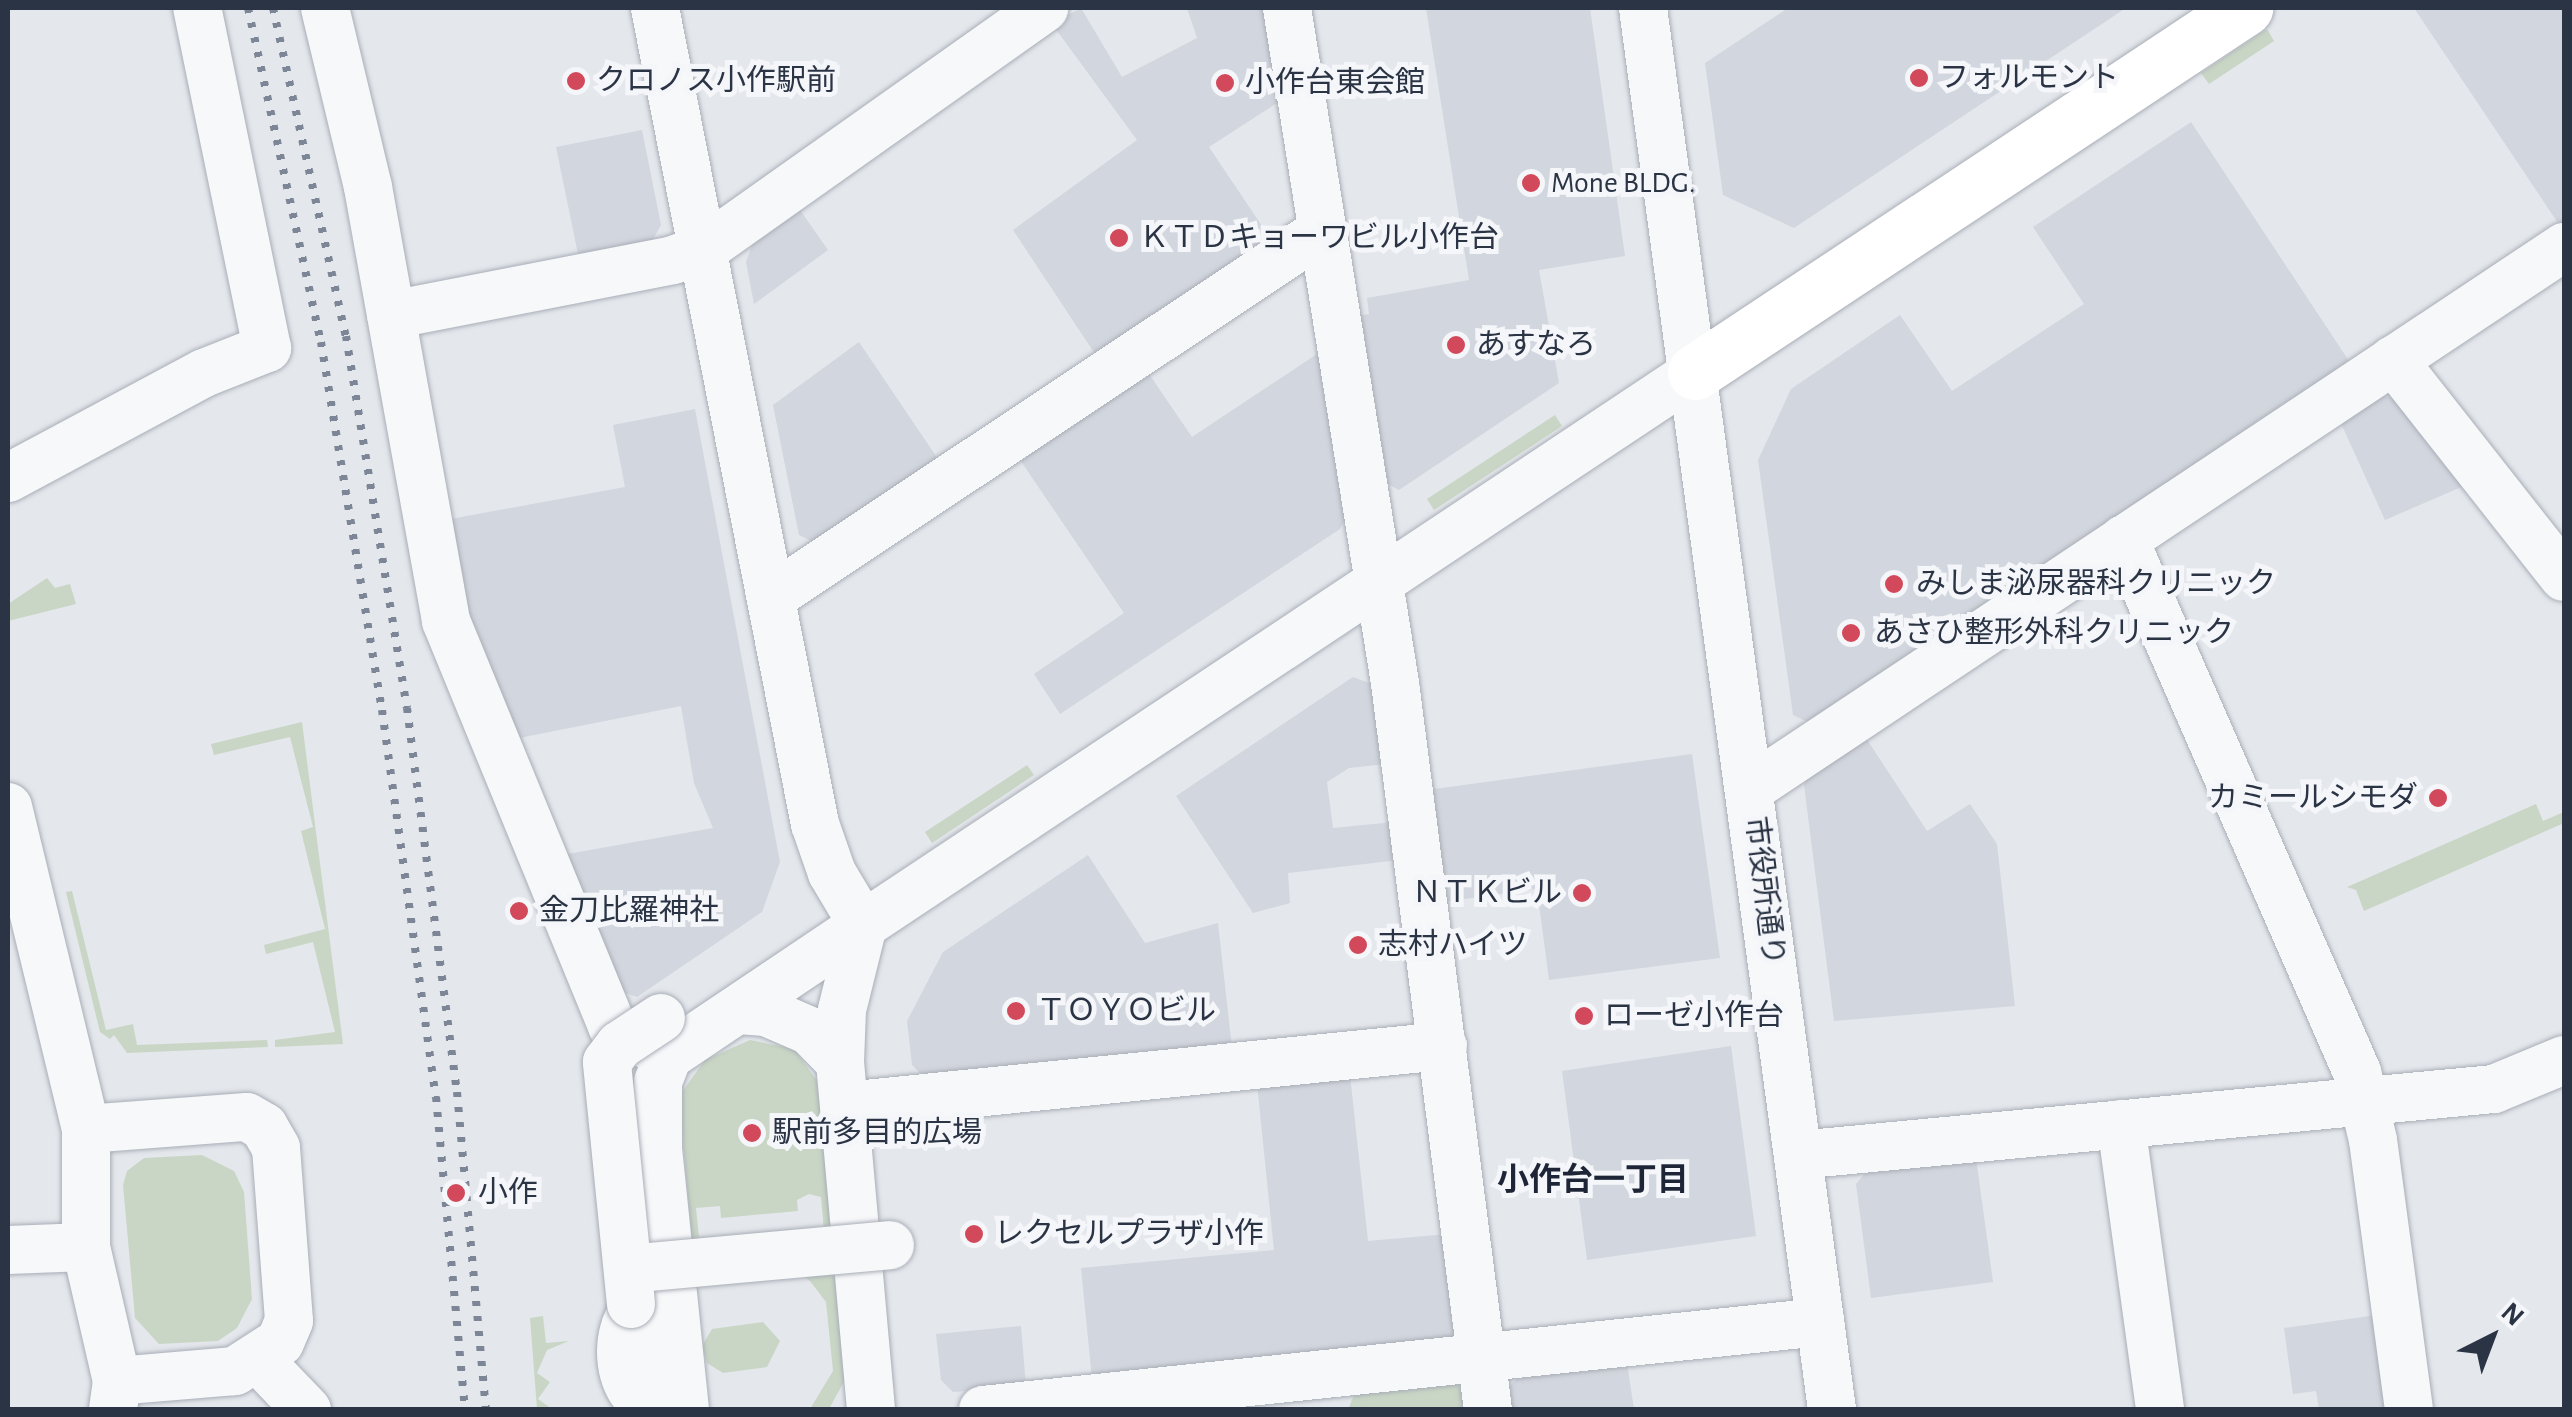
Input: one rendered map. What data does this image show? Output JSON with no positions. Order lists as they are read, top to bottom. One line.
{"streets":{"street":["市役所通り"]},"districts":["小作台一丁目"],"places":["フォルモント","クロノス小作駅前","小作台東会館","Mone BLDG.","ＫＴＤキョーワビル小作台","あすなろ","みしま泌尿器科クリニック","あさひ整形外科クリニック","カミールシモダ","ＮＴＫビル","金刀比羅神社","志村ハイツ","ＴＯＹＯビル","ローゼ小作台","駅前多目的広場","小作","レクセルプラザ小作"],"north":"top right"}
